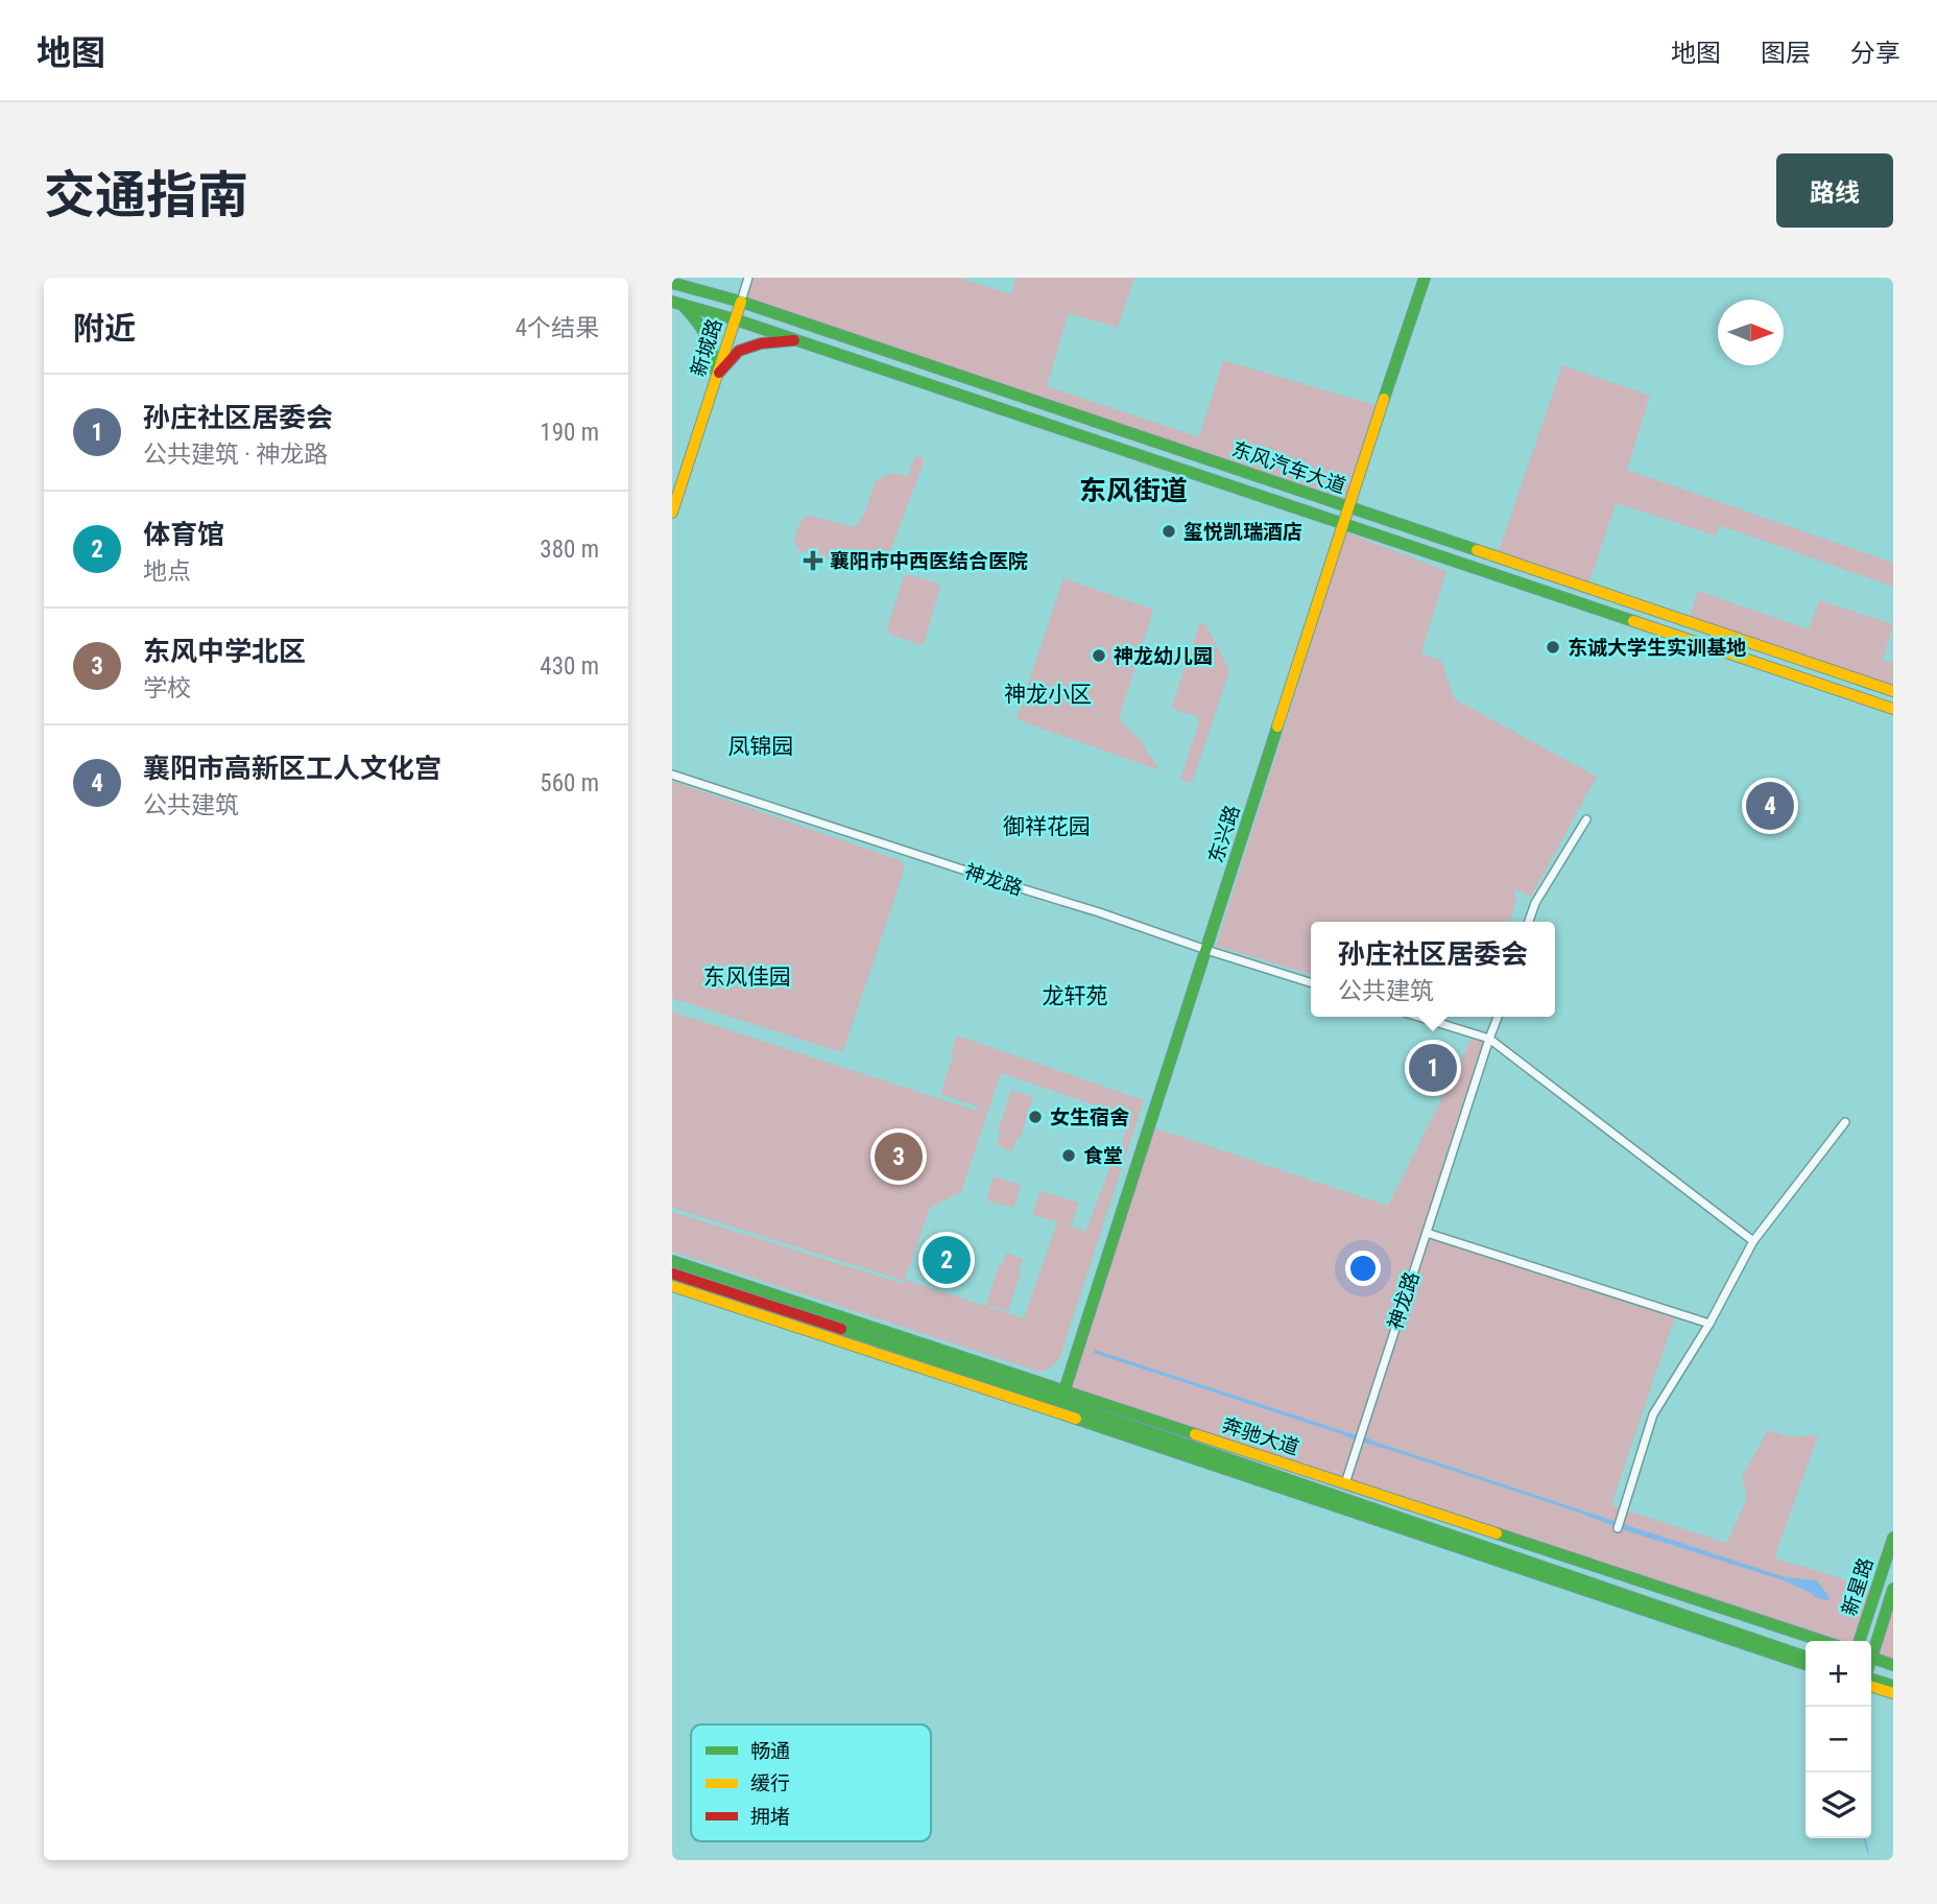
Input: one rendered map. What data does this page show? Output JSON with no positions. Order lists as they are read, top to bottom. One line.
{"streets":{"main road":["新城路","东风汽车大道","东兴路","奔驰大道","新星路"],"street":["神龙路"]},"crossings":[["新城路","东风汽车大道"],["东风汽车大道","东兴路"],["东兴路","神龙路"],["东兴路","奔驰大道"],["神龙路","奔驰大道"]],"districts":["东风街道","神龙小区","凤锦园","御祥花园","东风佳园","龙轩苑"],"places":{"other":["玺悦凯瑞酒店","东诚大学生实训基地","神龙幼儿园","女生宿舍","食堂"],"health":["襄阳市中西医结合医院"]},"legend":["畅通","缓行","拥堵"],"north":"right","page":{"header":"地图","nav":["地图","图层","分享"],"title":"交通指南","buttons":"路线","heading":["附近","4个结果"],"list":[{"mark":"1","name":"孙庄社区居委会","note":"公共建筑 · 神龙路","value":"190 m"},{"mark":"2","name":"体育馆","note":"地点","value":"380 m"},{"mark":"3","name":"东风中学北区","note":"学校","value":"430 m"},{"mark":"4","name":"襄阳市高新区工人文化宫","note":"公共建筑","value":"560 m"}],"pins":["4","1","3","2"],"popup":["孙庄社区居委会","公共建筑"],"map_buttons":["+","−"]}}
